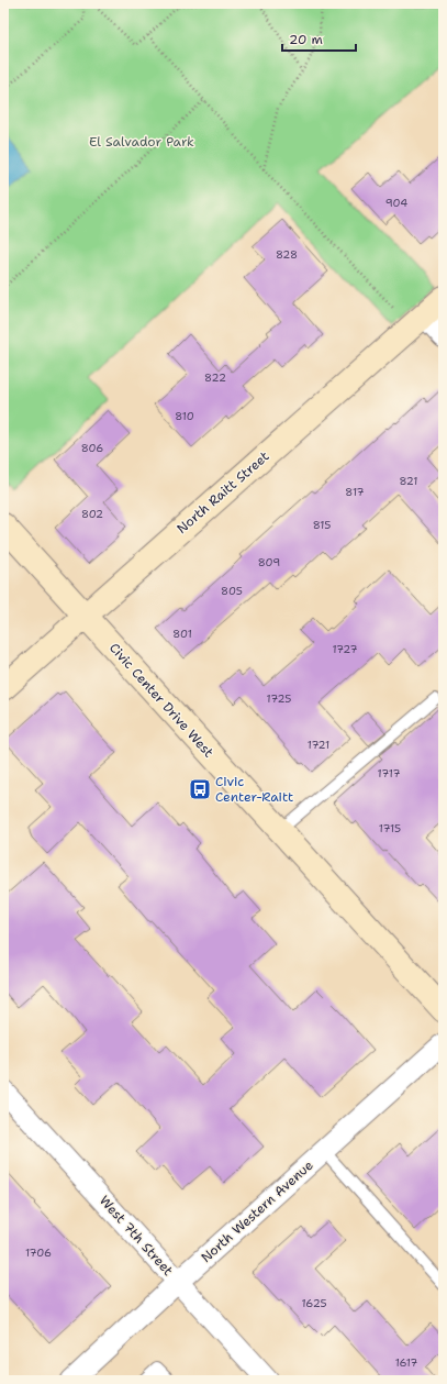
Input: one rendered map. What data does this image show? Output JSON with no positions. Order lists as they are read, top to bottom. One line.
{"streets":{"main road":["North Raitt Street","Civic Center Drive West"],"street":["North Western Avenue","West 7th Street"]},"crossings":[["North Raitt Street","Civic Center Drive West"],["North Western Avenue","West 7th Street"]],"parks":["El Salvador Park"],"places":{"bus stop":["Civic Center-Raitt"]},"house_numbers":["904","828","822","810","806","821","817","802","815","809","805","801","1727","1725","1721","1717","1715","1706","1625","1617"],"scale_bar":"20 m"}
